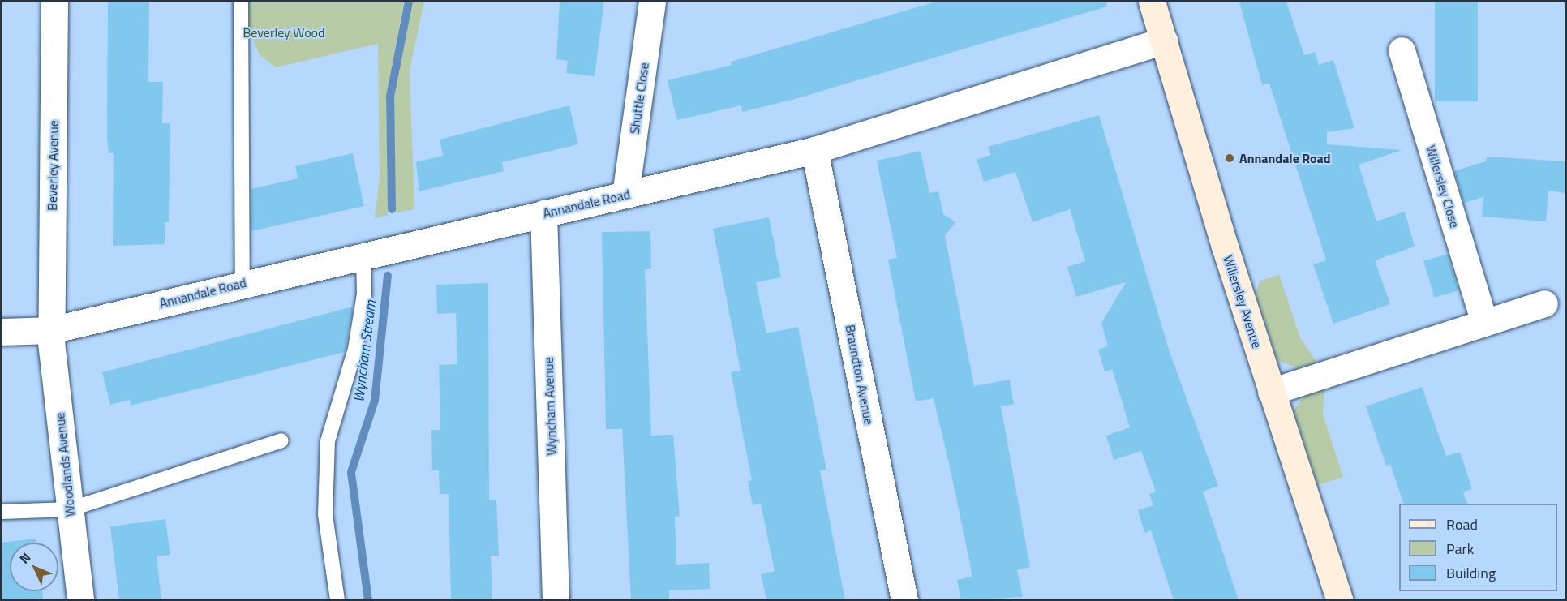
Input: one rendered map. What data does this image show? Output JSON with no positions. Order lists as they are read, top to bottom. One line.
{"streets":{"street":["Shuttle Close","Beverley Avenue","Willersley Close","Annandale Road","Willersley Avenue","Braundton Avenue","Wyncham Avenue","Woodlands Avenue"]},"crossings":[["Shuttle Close","Annandale Road"],["Beverley Avenue","Annandale Road"],["Beverley Avenue","Woodlands Avenue"],["Annandale Road","Willersley Avenue"],["Annandale Road","Braundton Avenue"],["Annandale Road","Wyncham Avenue"],["Annandale Road","Woodlands Avenue"]],"water":["Wyncham Stream"],"parks":["Beverley Wood"],"places":["Annandale Road"],"legend":["Road","Park","Building"],"north":"top left"}
